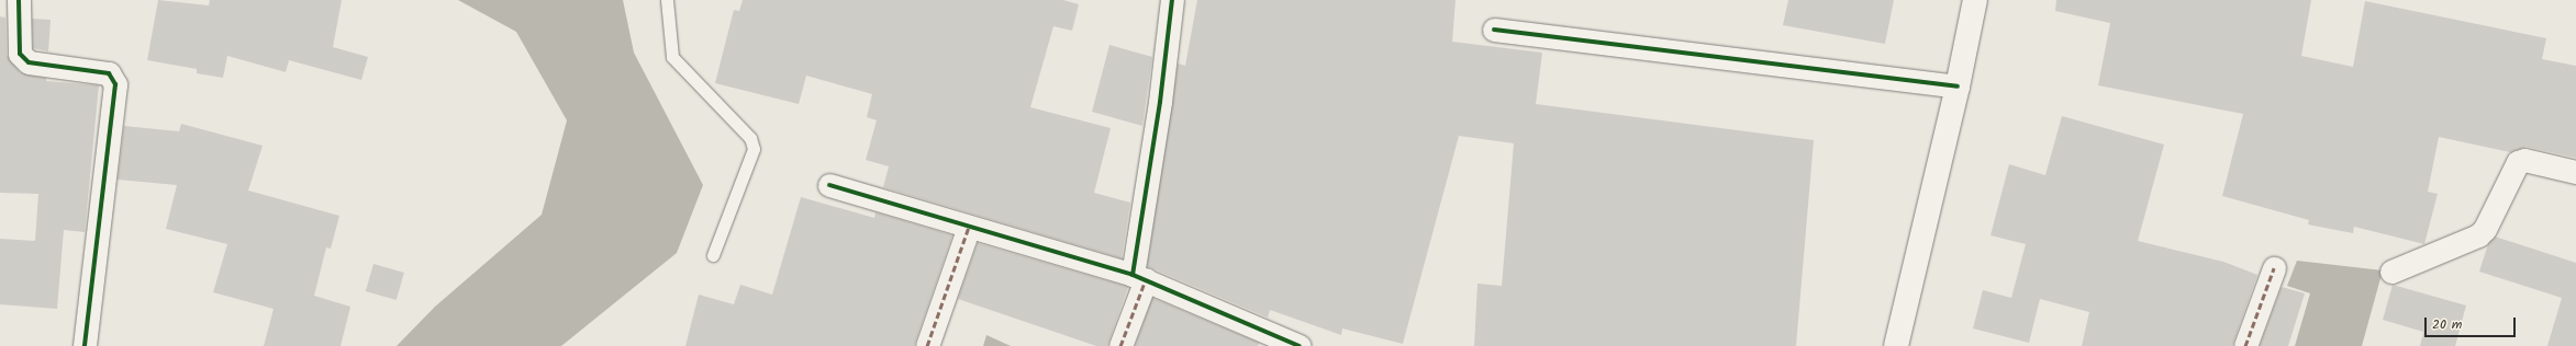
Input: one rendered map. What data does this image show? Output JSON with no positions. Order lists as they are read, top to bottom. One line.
{"scale_bar":"20 m"}
